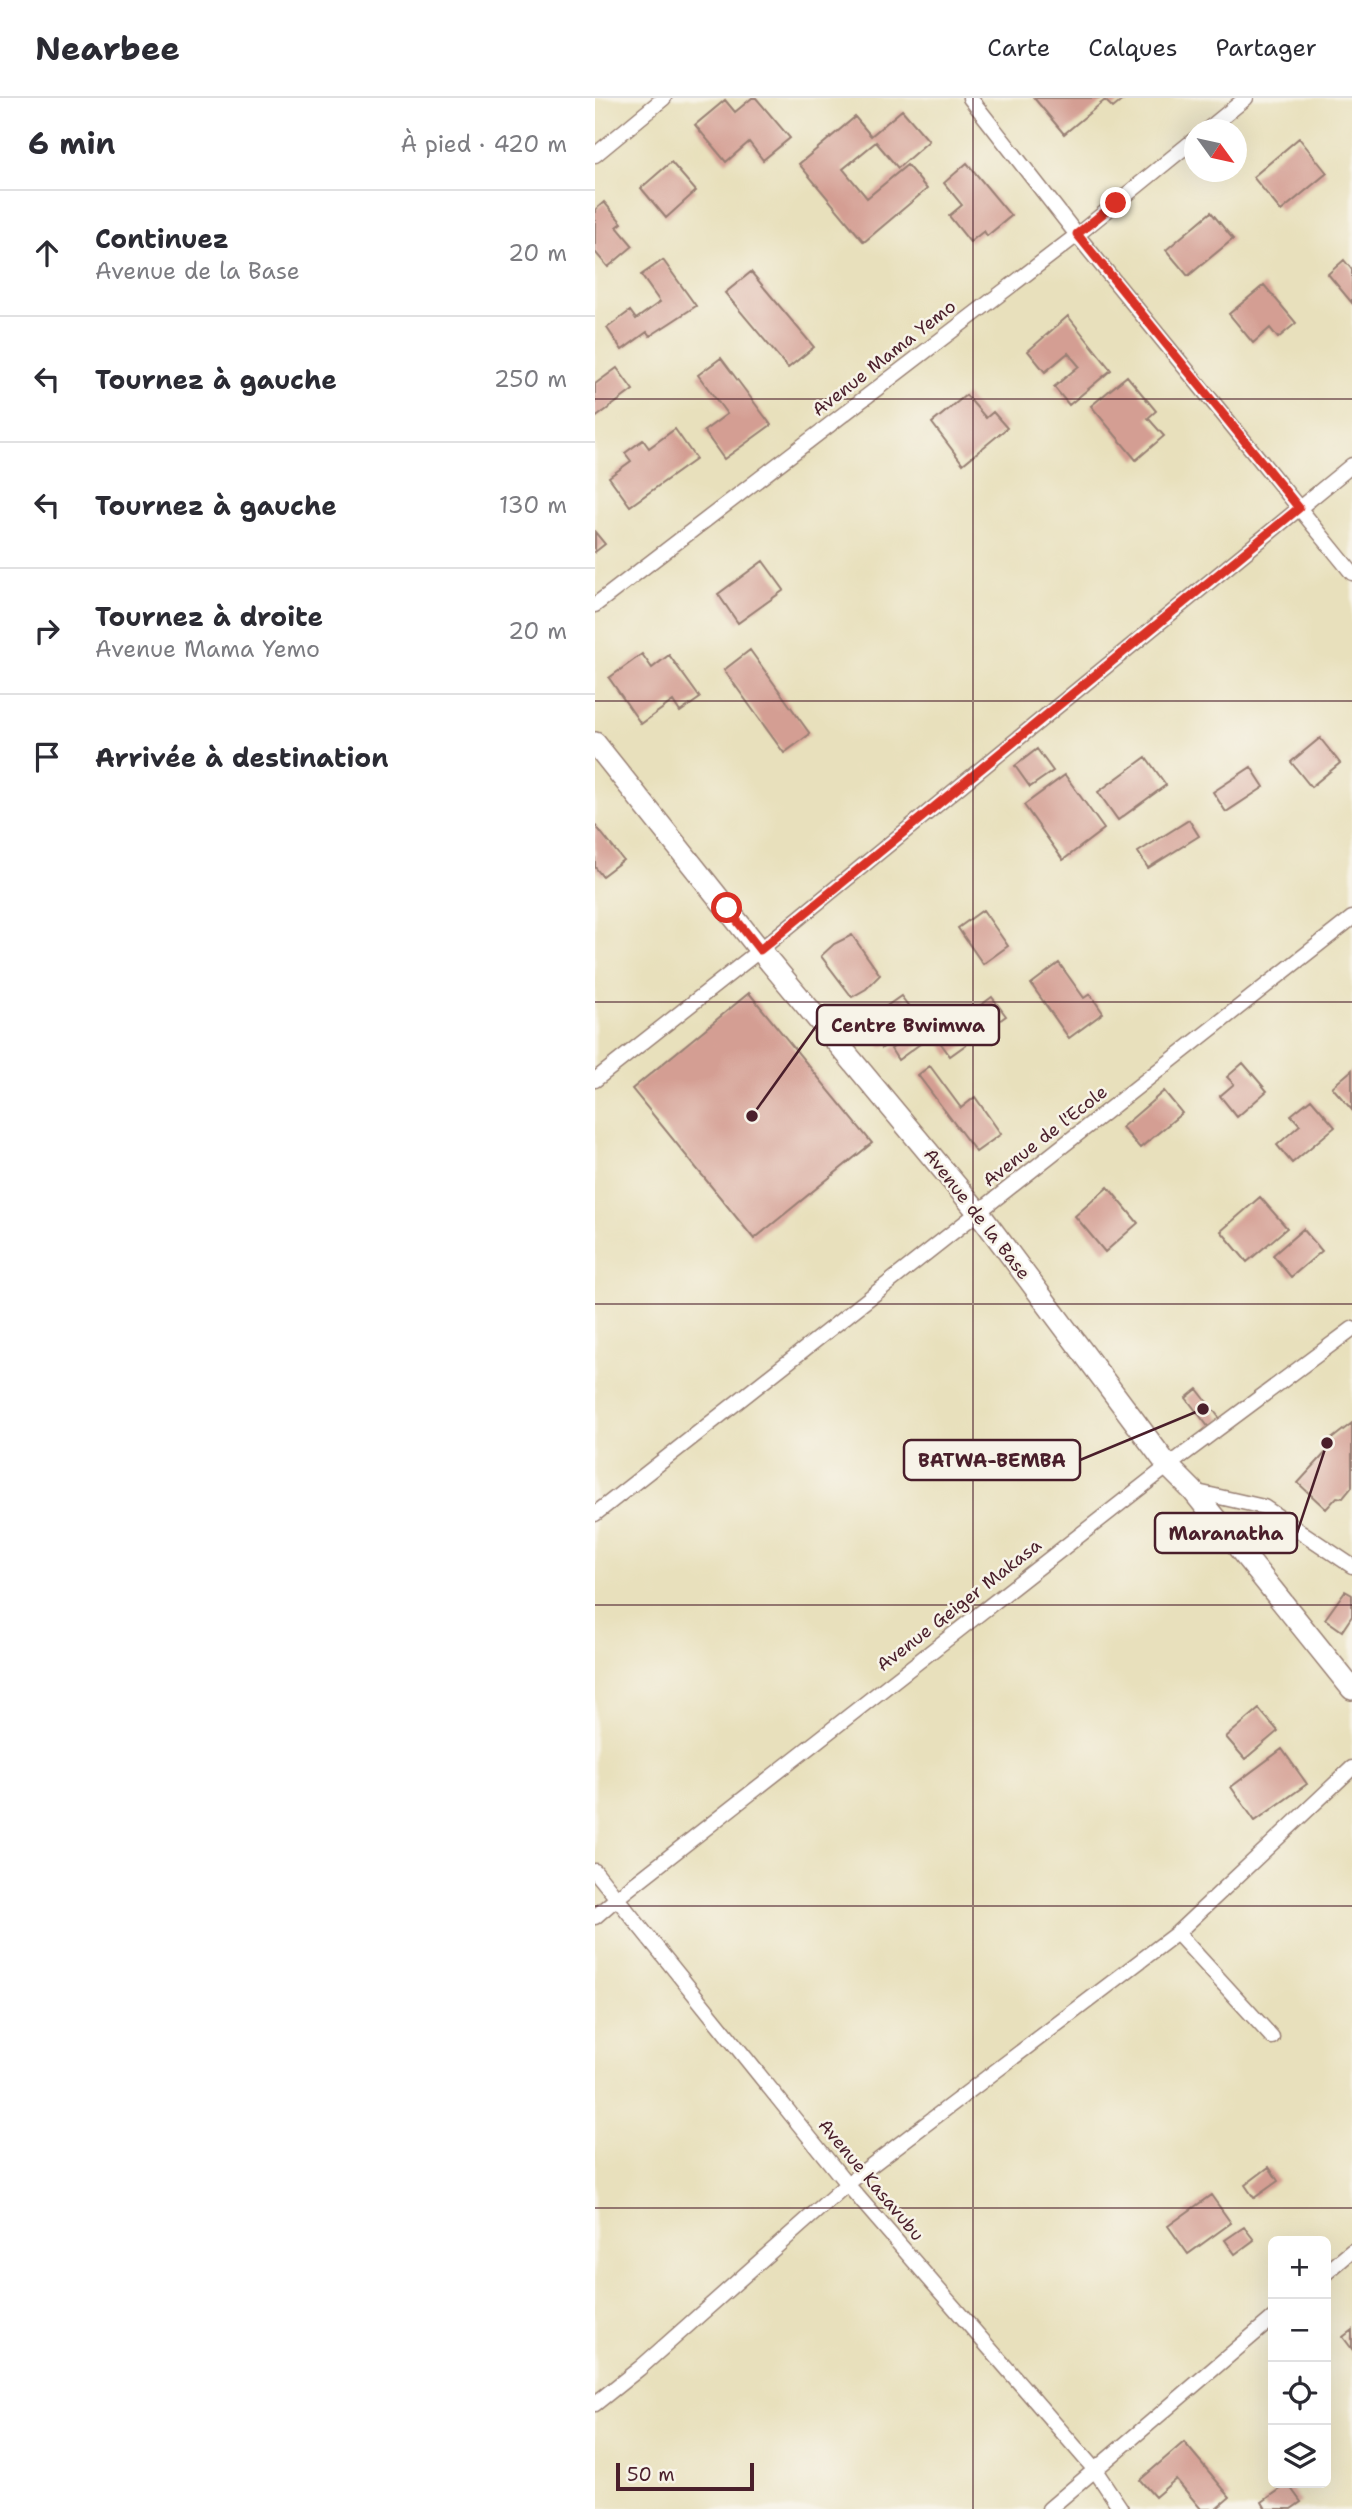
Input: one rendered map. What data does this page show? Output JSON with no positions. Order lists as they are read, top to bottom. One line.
{"streets":{"main road":["Avenue de la Base"],"street":["Avenue Mama Yemo","Avenue de l'Ecole","Avenue Geiger Makasa","Avenue Kasavubu"]},"crossings":[["Avenue de l'Ecole","Avenue de la Base"],["Avenue de la Base","Avenue Geiger Makasa"],["Avenue Geiger Makasa","Avenue Kasavubu"]],"places":["Centre Bwimwa","BATWA-BEMBA","Maranatha"],"scale_bar":"50 m","north":"bottom right","page":{"header":"Nearbee","nav":["Carte","Calques","Partager"],"heading":["6 min","À pied · 420 m"],"list":[["Continuez","Avenue de la Base","20 m"],["Tournez à gauche","250 m"],["Tournez à gauche","130 m"],["Tournez à droite","Avenue Mama Yemo","20 m"],"Arrivée à destination"],"map_buttons":["+","−"],"scale":"50 m"}}
